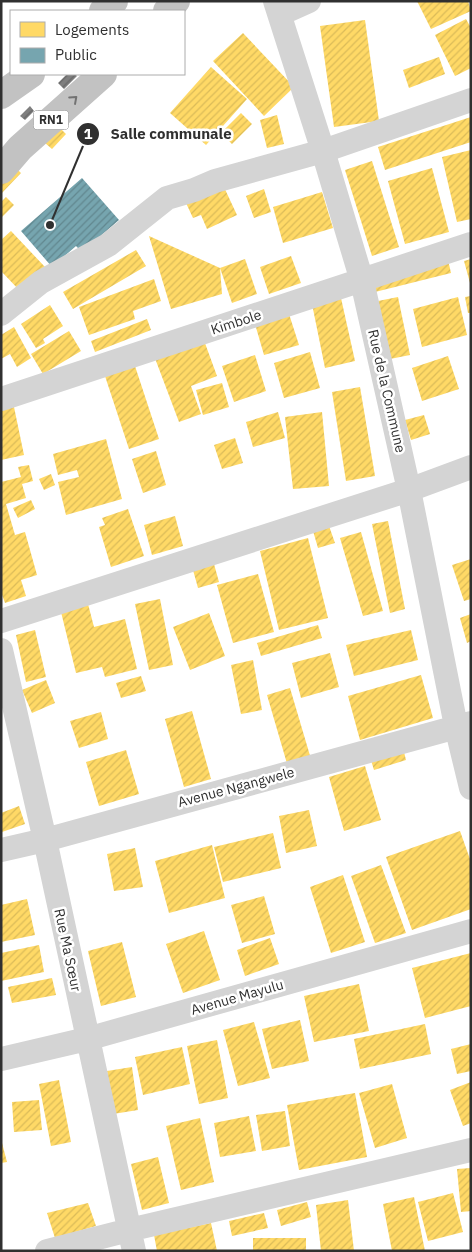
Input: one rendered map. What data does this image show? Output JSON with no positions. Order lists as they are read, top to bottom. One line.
{"streets":{"highway":["RN1"],"street":["Kimbole","Rue de la Commune","Avenue Ngangwele","Rue Ma Sœur","Avenue Mayulu"]},"crossings":[["Kimbole","Rue de la Commune"],["Rue de la Commune","Avenue Ngangwele"],["Avenue Ngangwele","Rue Ma Sœur"],["Rue Ma Sœur","Avenue Mayulu"]],"places":["Salle communale"],"legend":["Logements","Public"]}
